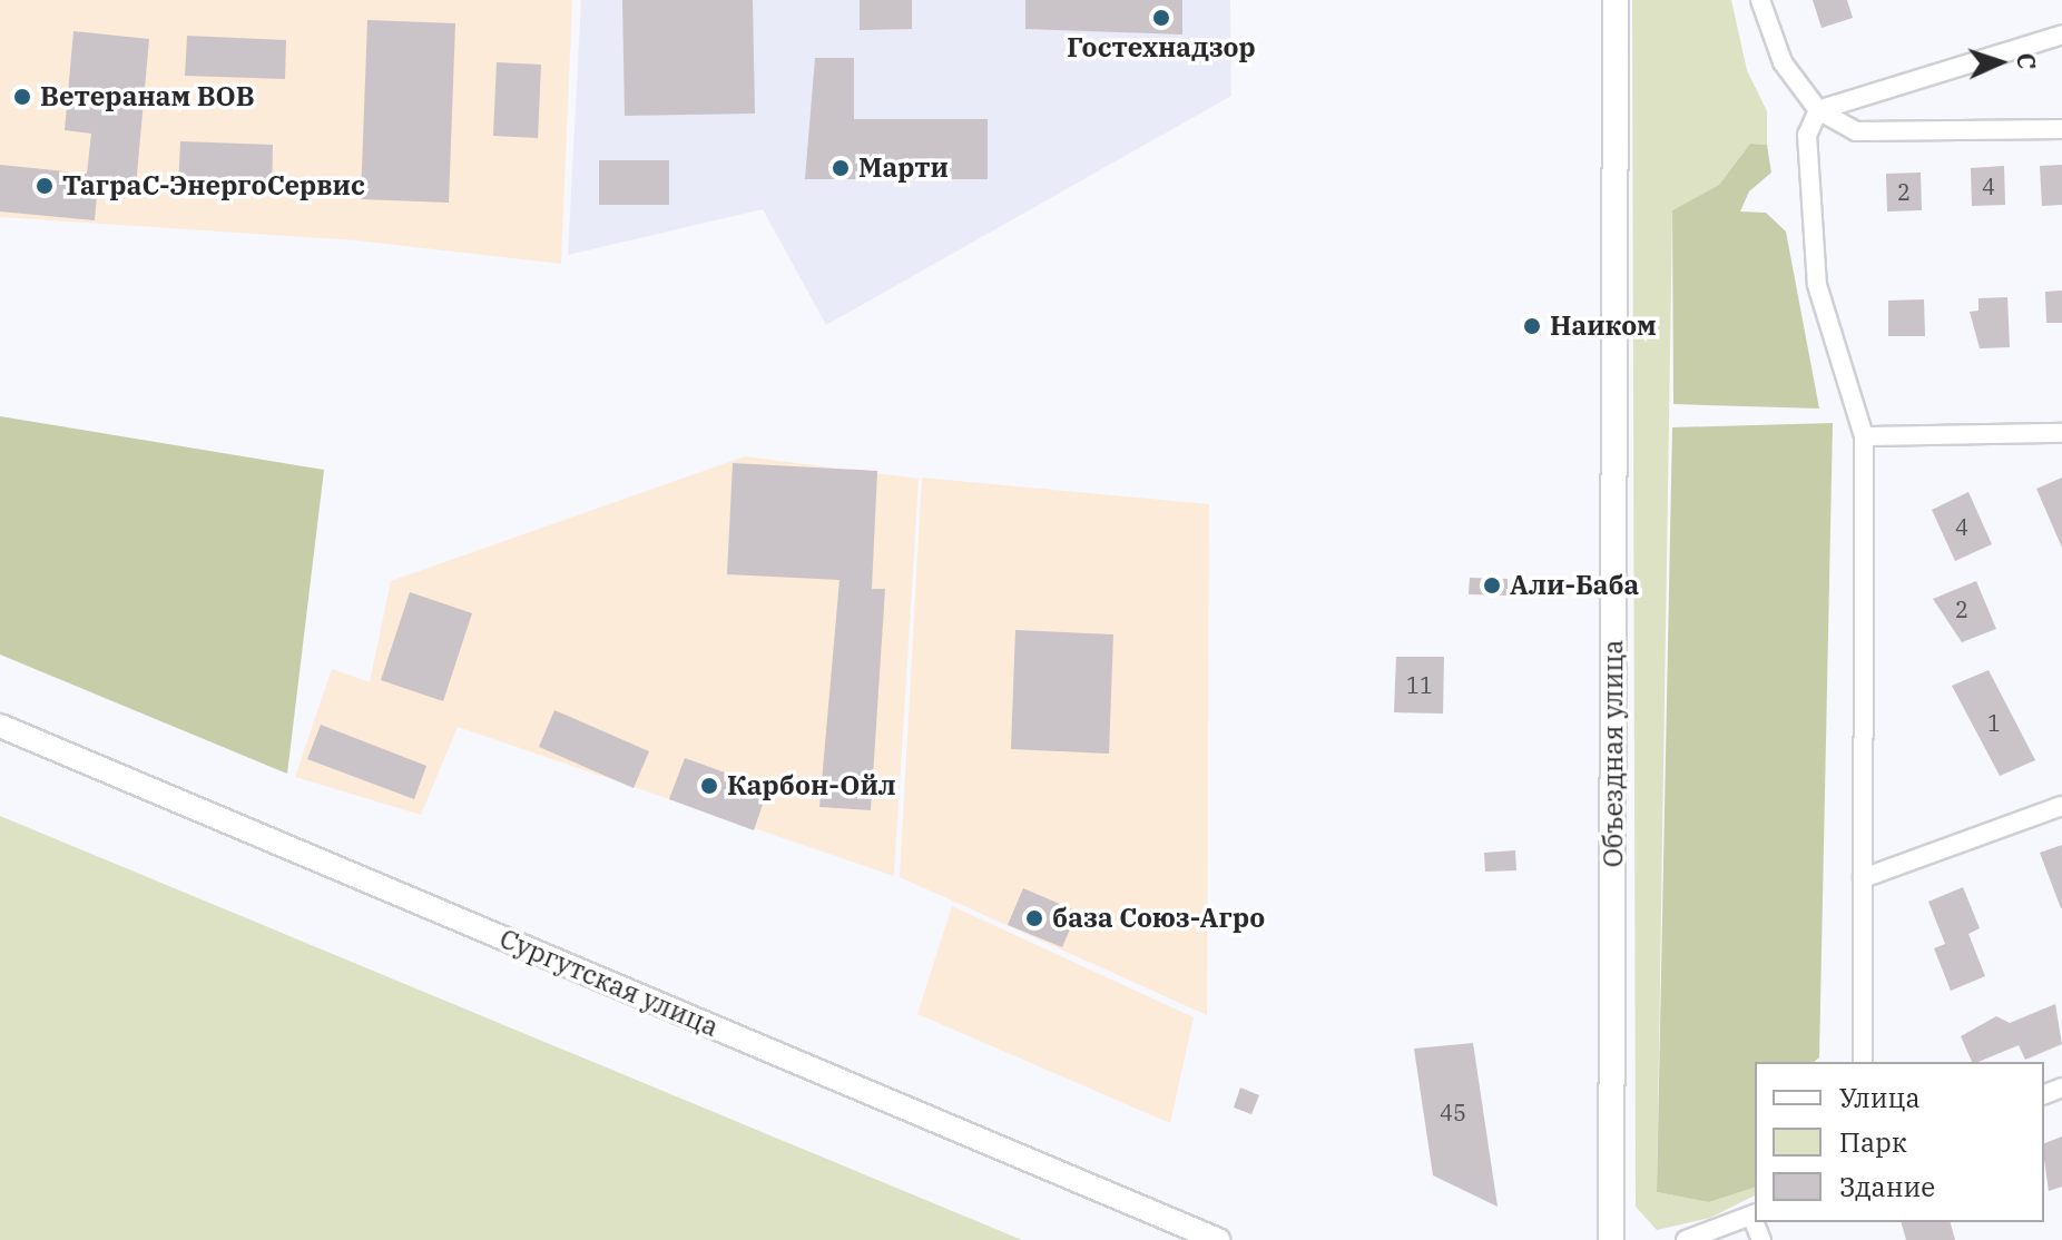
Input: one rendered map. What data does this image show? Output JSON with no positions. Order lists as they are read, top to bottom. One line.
{"streets":{"main road":["Объездная улица"],"street":["Сургутская улица"]},"places":["Гостехнадзор","Ветеранам ВОВ","Марти","ТаграС-ЭнергоСервис","Наиком","Али-Баба","Карбон-Ойл","база Союз-Агро"],"house_numbers":["4","2","4","2","11","1","45"],"legend":["Улица","Парк","Здание"],"north":"right"}
